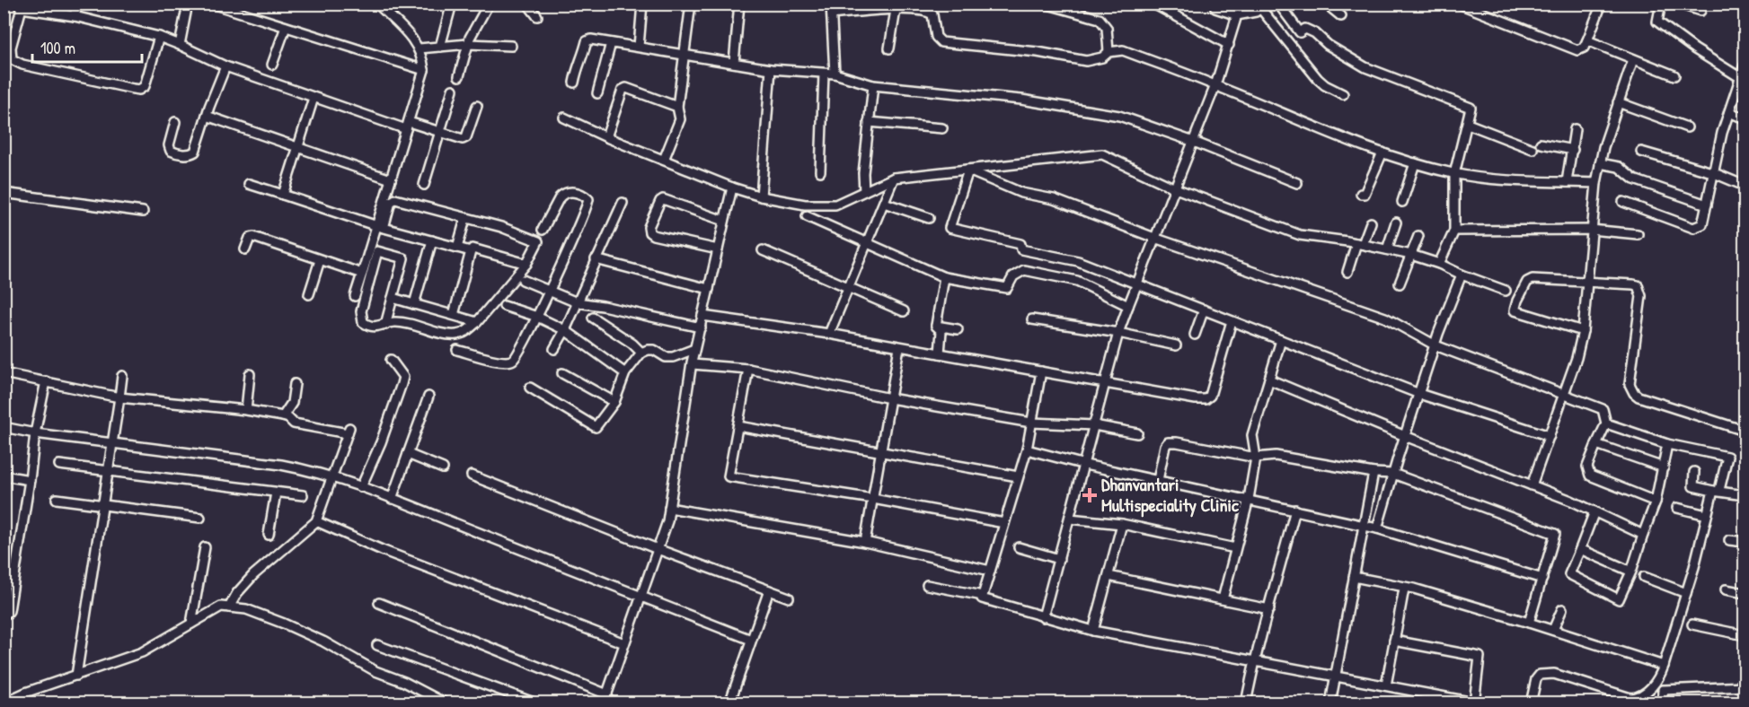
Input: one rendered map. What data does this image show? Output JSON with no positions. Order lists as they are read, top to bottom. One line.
{"places":{"health":["Dhanvantari Multispeciality Clinic"]},"scale_bar":"100 m"}
